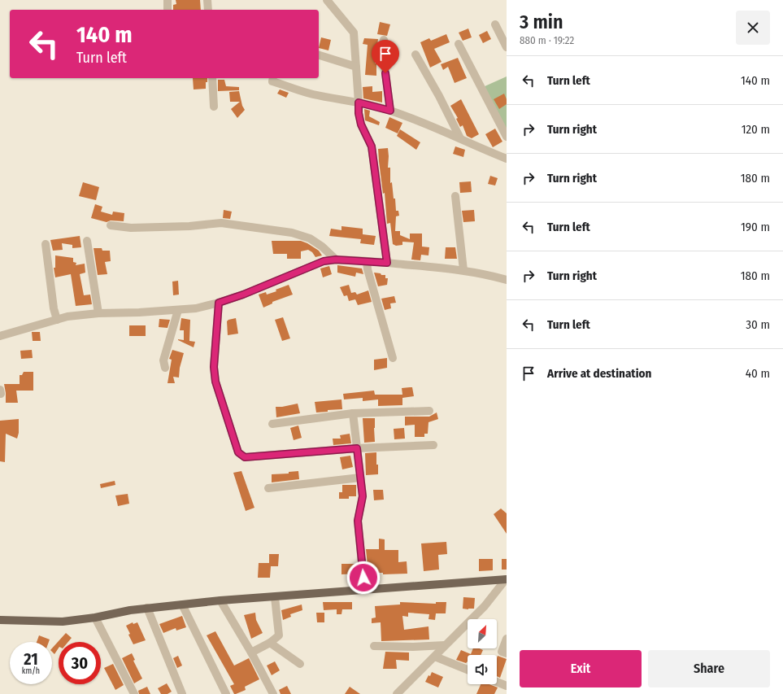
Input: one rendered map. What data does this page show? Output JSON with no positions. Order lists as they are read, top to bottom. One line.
{"north":"top right","page":{"heading":["3 min","880 m · 19:22"],"turn":["140 m","Turn left"],"list":[{"name":"Turn left","value":"140 m"},{"name":"Turn right","value":"120 m"},{"name":"Turn right","value":"180 m"},{"name":"Turn left","value":"190 m"},{"name":"Turn right","value":"180 m"},{"name":"Turn left","value":"30 m"},{"name":"Arrive at destination","value":"40 m"}],"speed":"21 km/h","limit":"30","buttons":["Exit","Share"]}}
